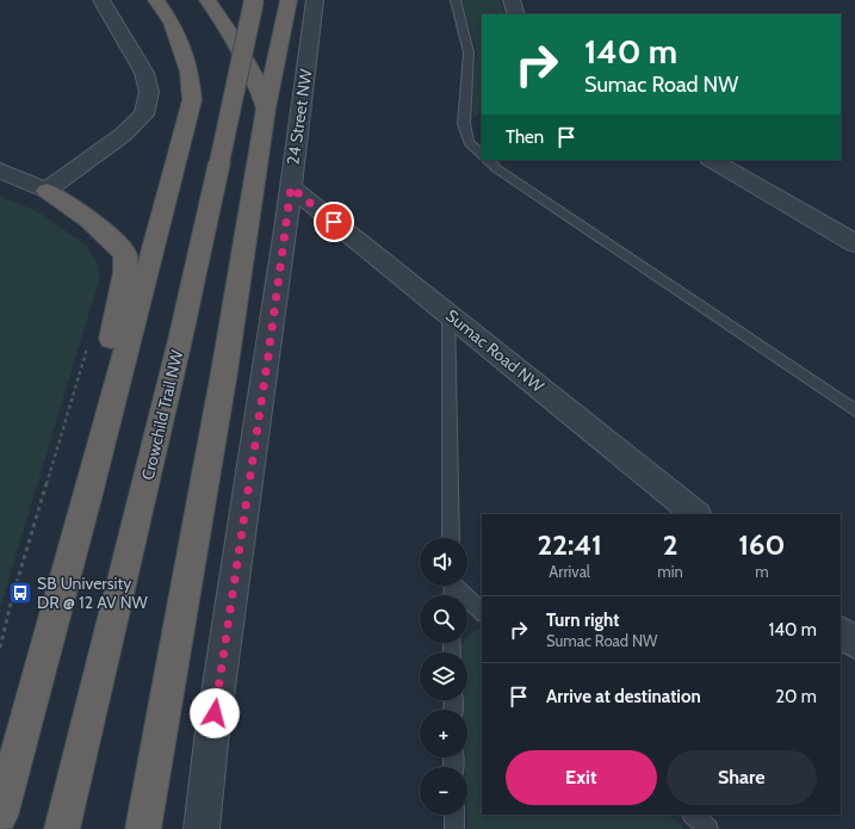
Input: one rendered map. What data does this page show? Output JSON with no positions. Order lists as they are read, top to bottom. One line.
{"streets":{"highway":["Crowchild Trail NW"],"street":["24 Street NW","Sumac Road NW"]},"crossings":[["24 Street NW","Sumac Road NW"]],"places":{"bus stop":["SB University DR @ 12 AV NW"]},"page":{"turn":["140 m","Sumac Road NW"],"then":"Then","eta":["22:41","Arrival","2","min","160","m"],"map_buttons":["+","−"],"list":[{"name":"Turn right","note":"Sumac Road NW","value":"140 m"},{"name":"Arrive at destination","value":"20 m"}],"buttons":["Exit","Share"]}}
